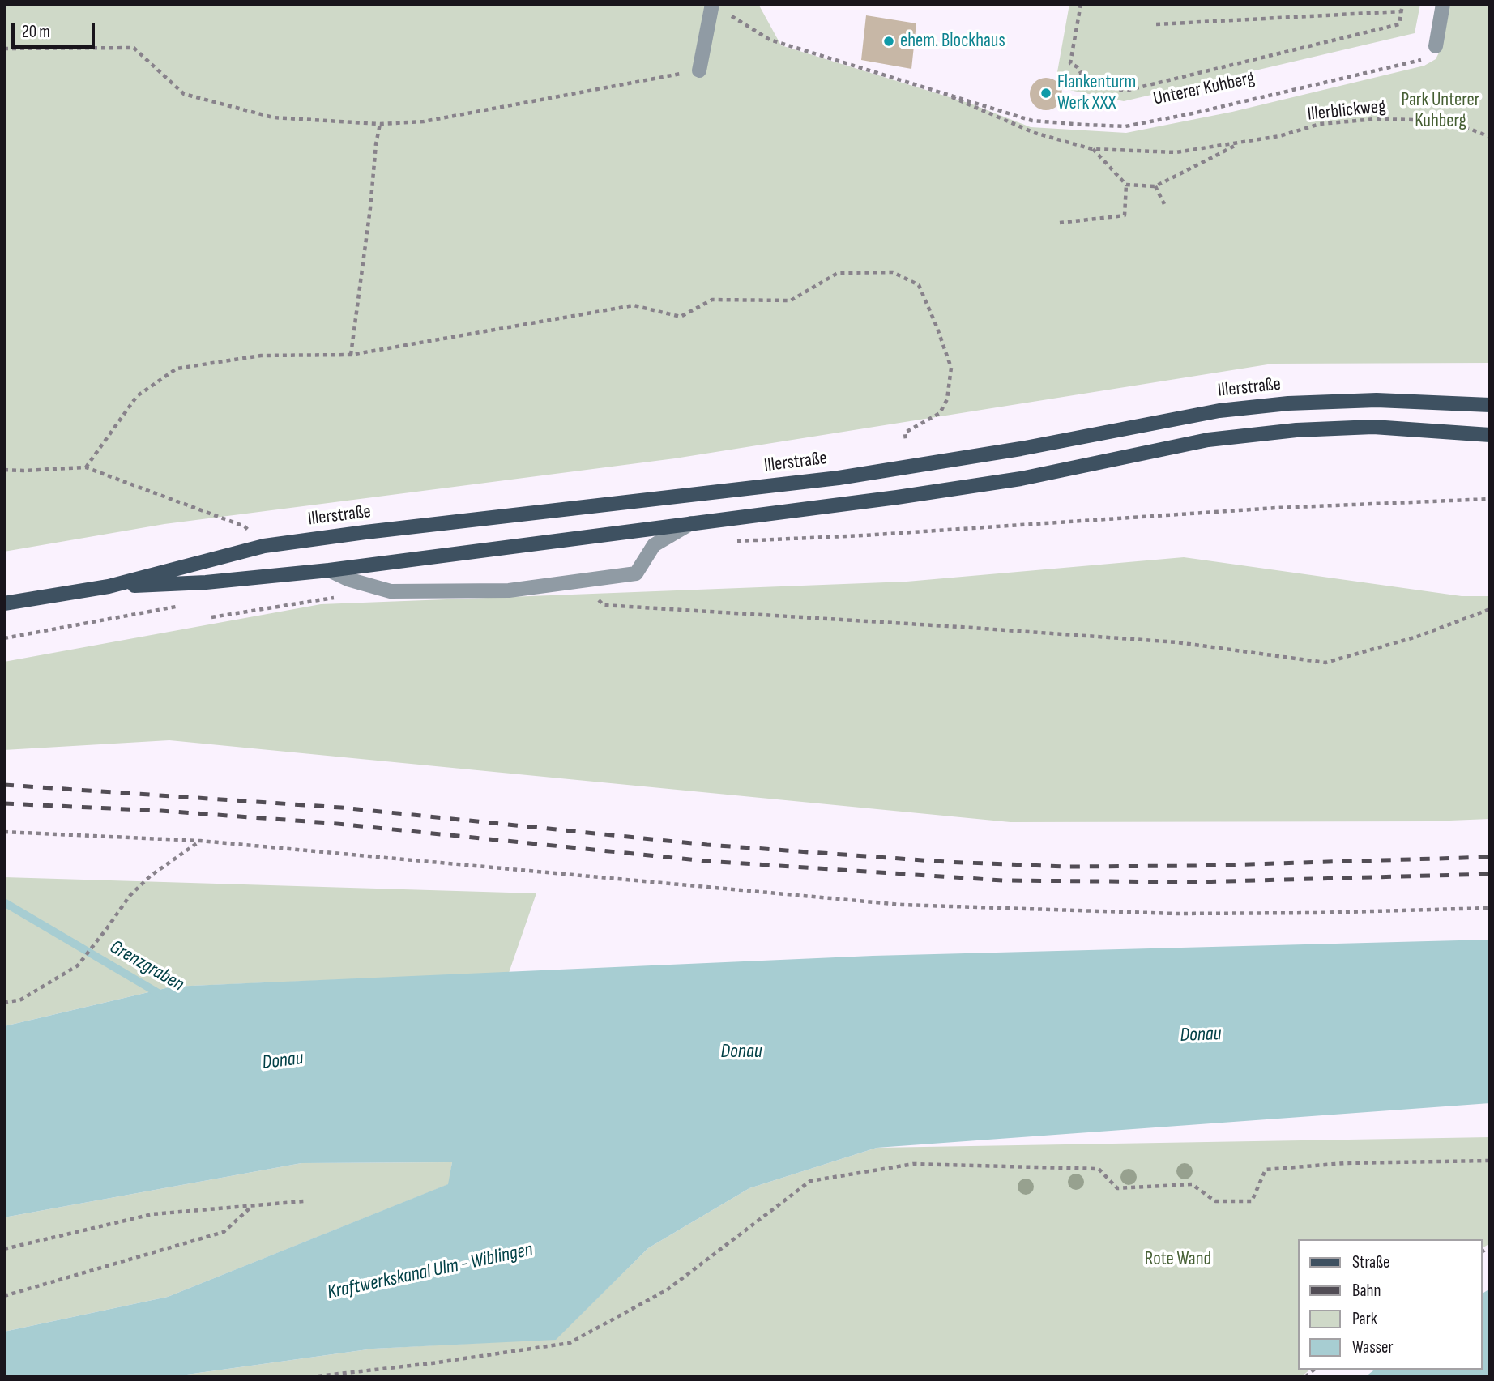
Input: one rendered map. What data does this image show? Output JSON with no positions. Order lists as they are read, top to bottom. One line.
{"streets":{"main road":["Illerstraße"],"path":["Unterer Kuhberg","Illerblickweg"]},"crossings":[["Unterer Kuhberg","Illerblickweg"]],"water":["Grenzgraben","Donau","Kraftwerkskanal Ulm - Wiblingen"],"parks":["Park Unterer Kuhberg","Rote Wand"],"places":["ehem. Blockhaus","Flankenturm Werk XXX"],"legend":["Straße","Bahn","Park","Wasser"],"scale_bar":"20 m"}
